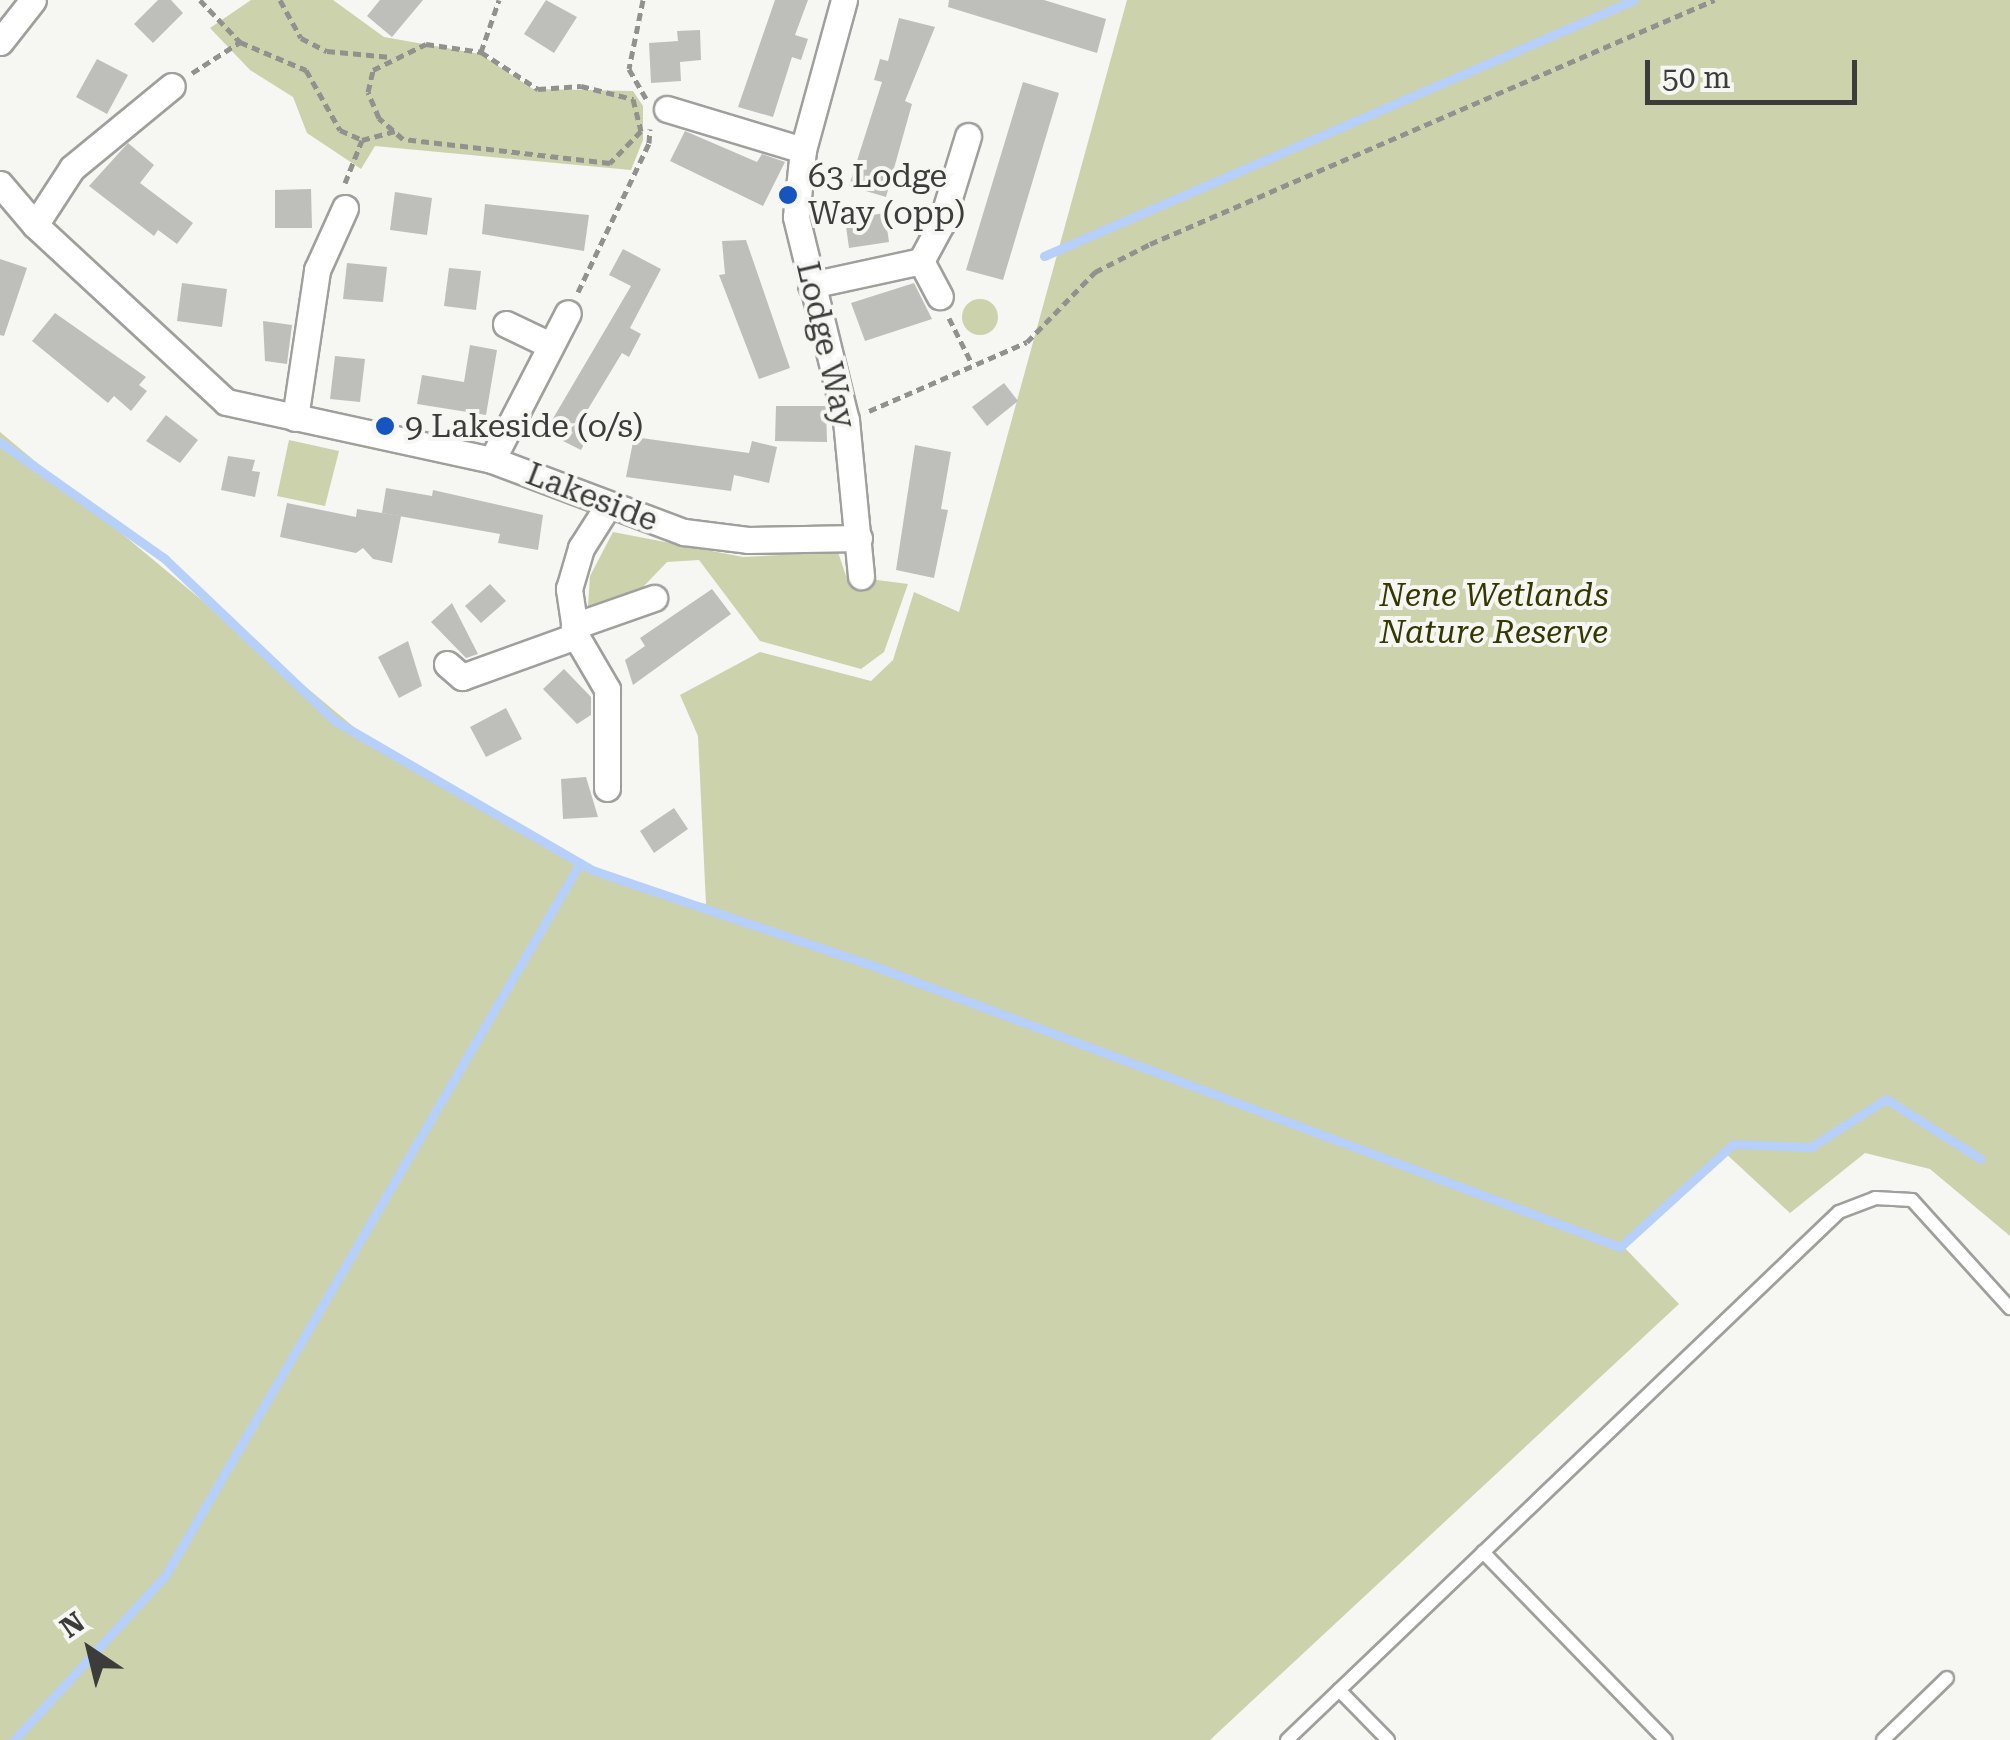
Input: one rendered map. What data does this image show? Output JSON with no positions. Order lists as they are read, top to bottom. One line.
{"streets":{"street":["Lodge Way","Lakeside"]},"crossings":[["Lodge Way","Lakeside"]],"parks":["Nene Wetlands Nature Reserve"],"places":["63 Lodge Way (opp)","9 Lakeside (o/s)"],"scale_bar":"50 m","north":"top left"}
